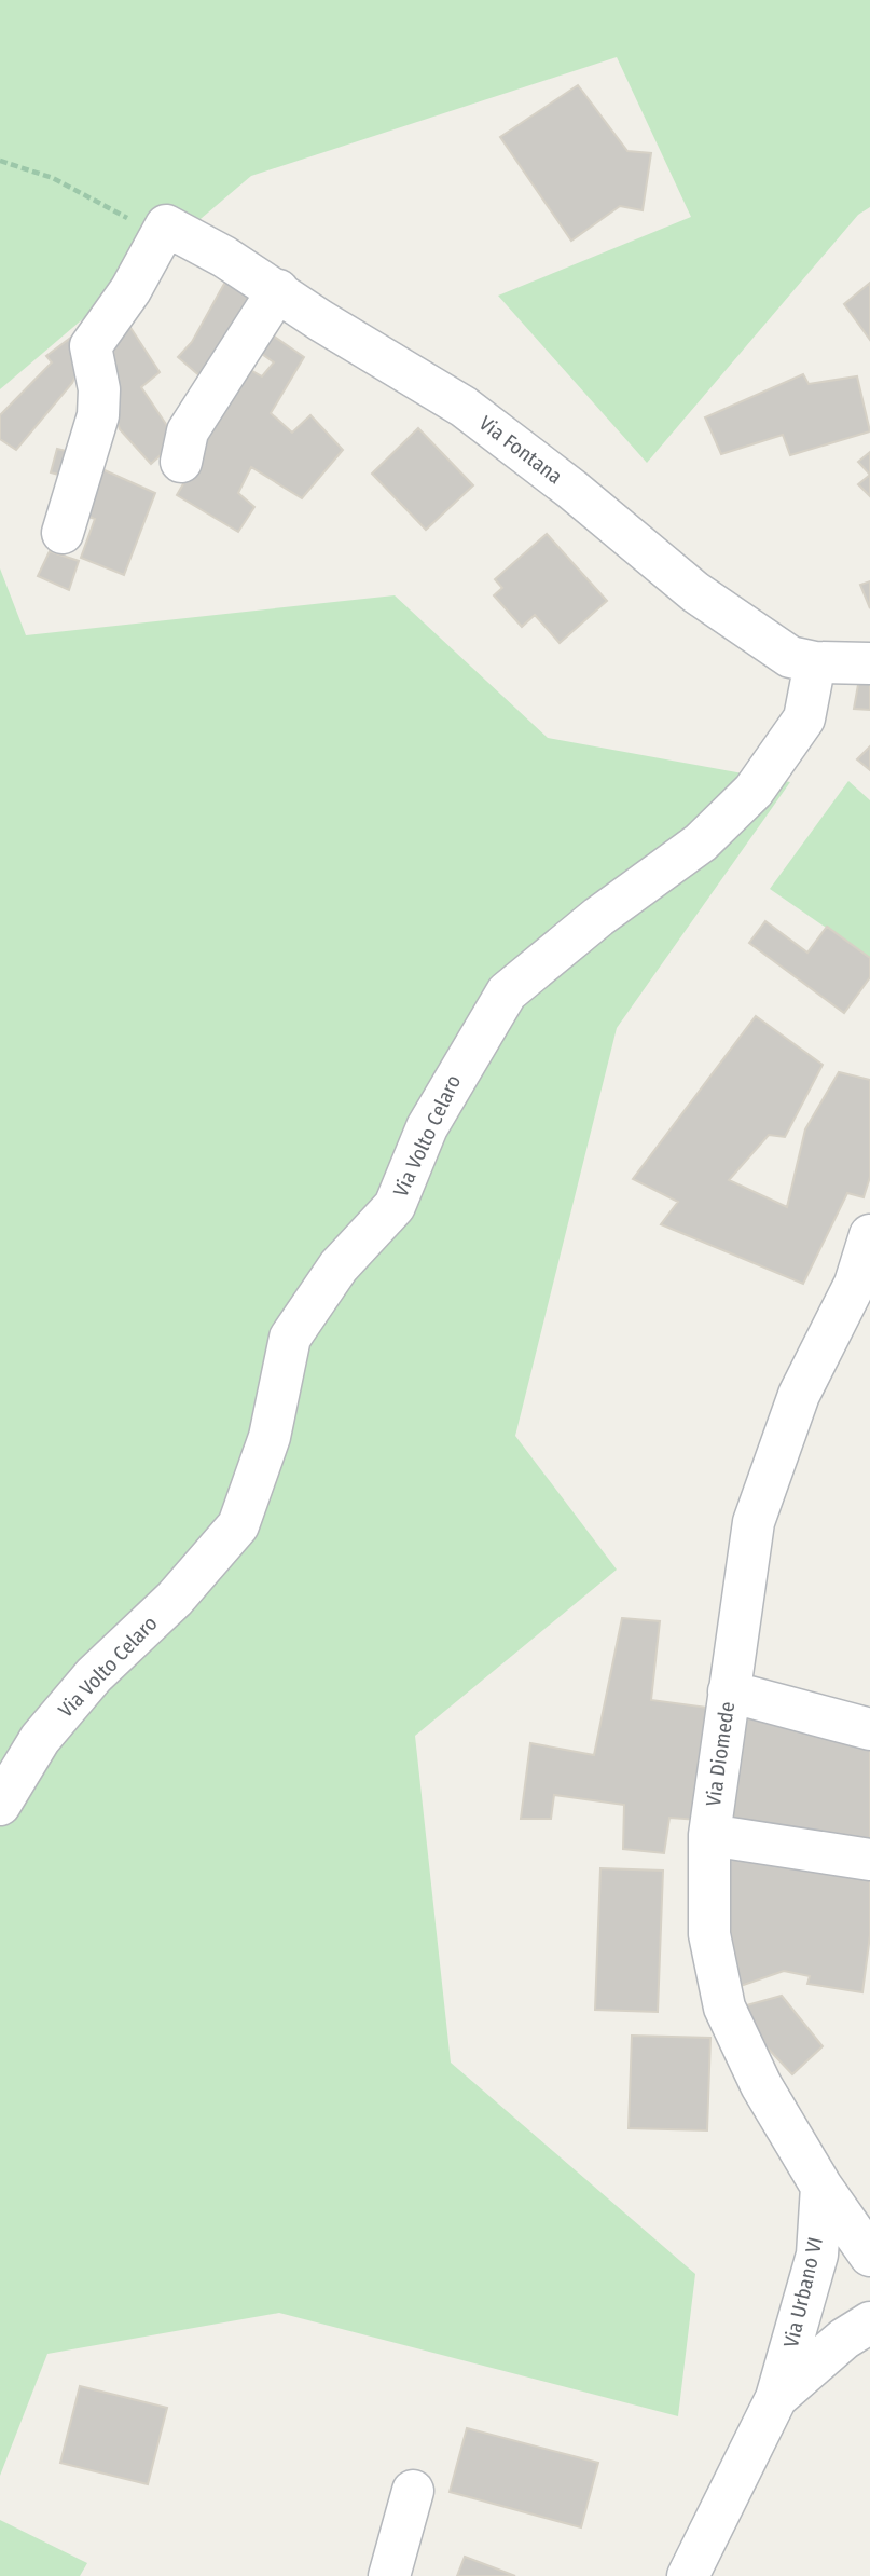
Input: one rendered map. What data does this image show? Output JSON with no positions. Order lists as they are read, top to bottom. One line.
{"streets":{"street":["Via Fontana","Via Volto Celaro","Via Diomede","Via Urbano VI"]},"crossings":[["Via Fontana","Via Volto Celaro"],["Via Diomede","Via Urbano VI"]]}
